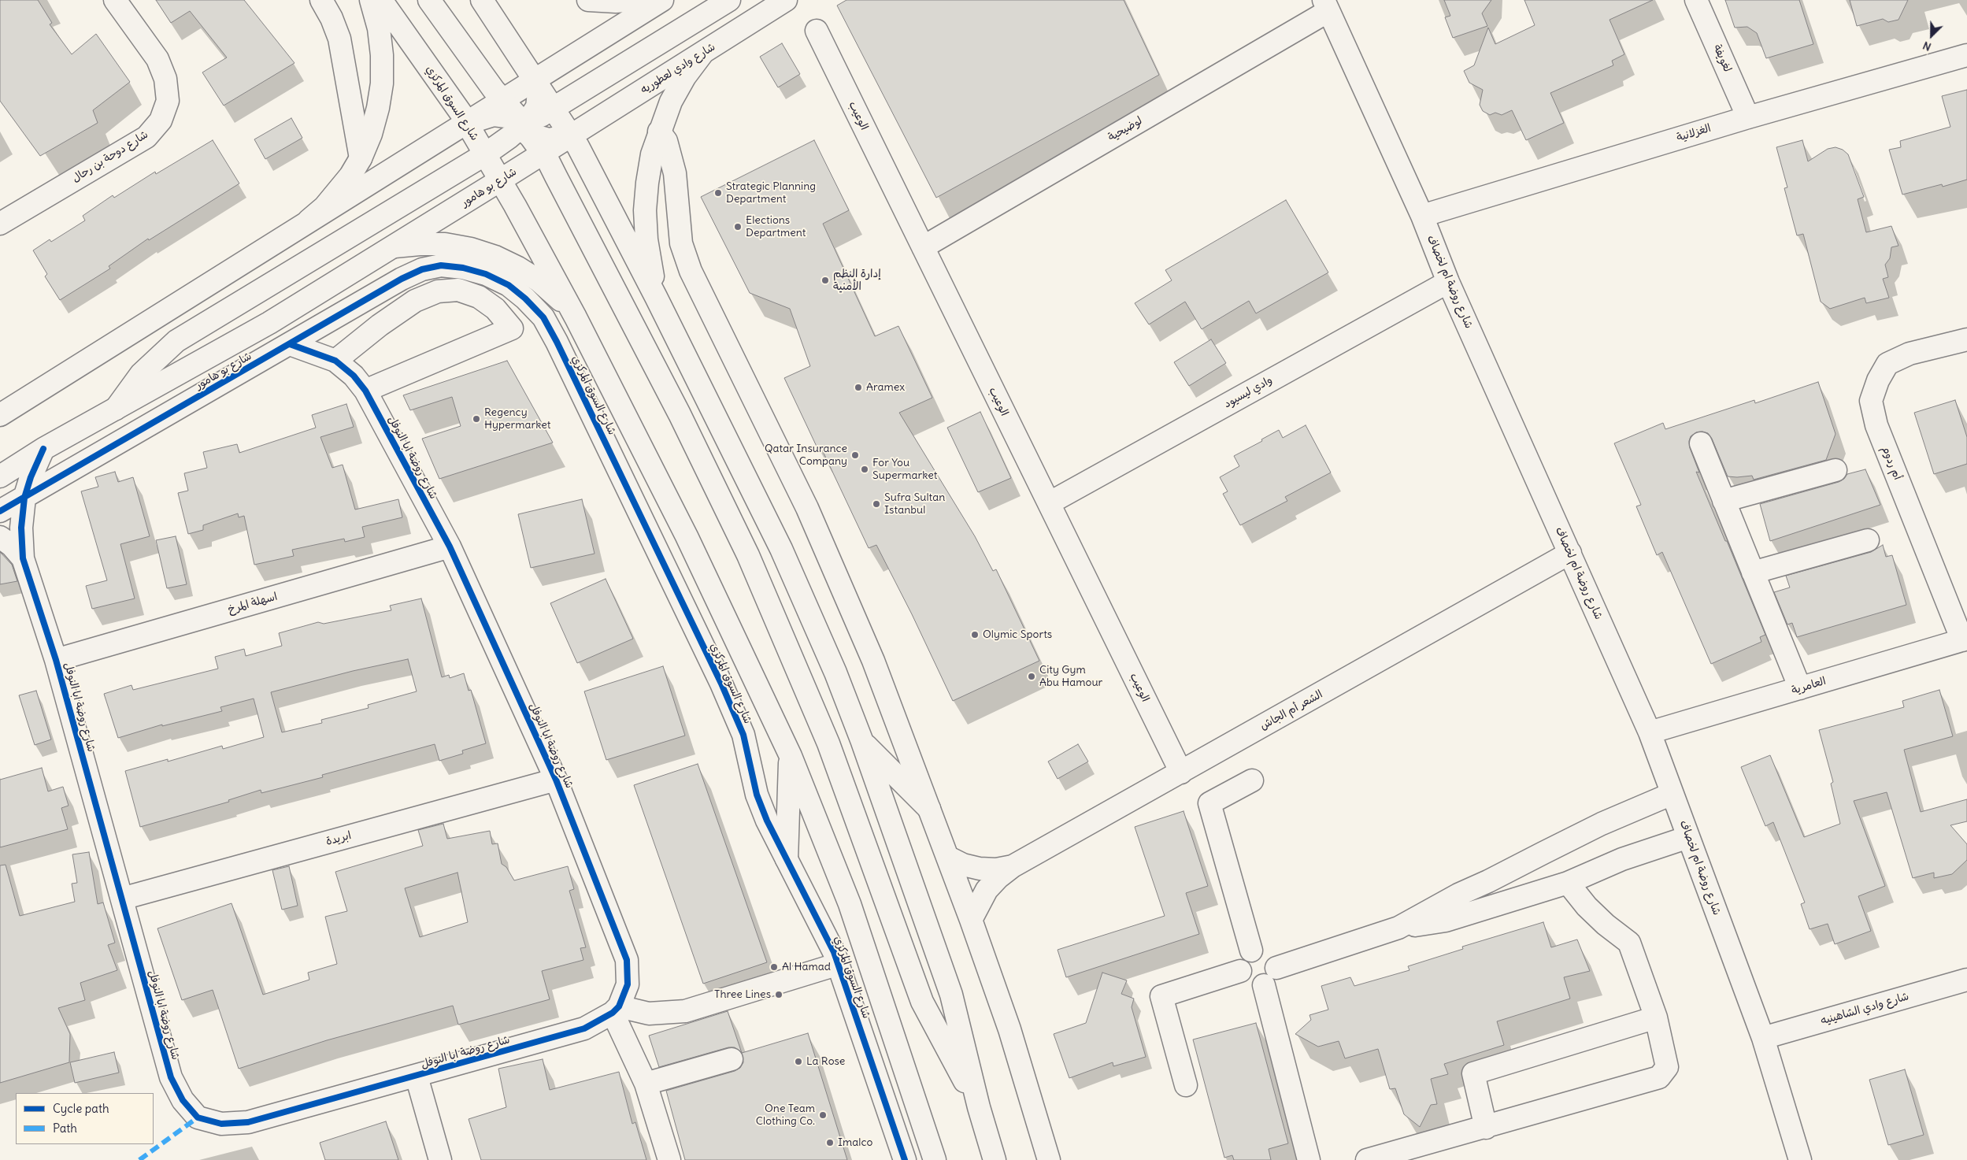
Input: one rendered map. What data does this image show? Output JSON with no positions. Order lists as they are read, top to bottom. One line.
{"streets":{"street":["لغويفة","شارع وادي لعطوريه","شارع السوق المركزي","الوعيب","لوضيحية","الغزلانية","شارع دوحة بن رحال","شارع بو هامور","شارع روضة ام لخصاف","وادي ليسيود","شارع روضة ابا النوفل","أم ردوم","اسهلة المرخ","العامرية","الشعر أم الجاش","ابريدة","شارع وادي الشاهينيه"]},"crossings":[["لغويفة","الغزلانية"],["شارع وادي لعطوريه","شارع بو هامور"],["شارع السوق المركزي","شارع بو هامور"],["الوعيب","لوضيحية"],["الوعيب","وادي ليسيود"],["الوعيب","الشعر أم الجاش"],["لوضيحية","شارع روضة ام لخصاف"],["الغزلانية","شارع روضة ام لخصاف"],["شارع بو هامور","شارع روضة ابا النوفل"],["شارع روضة ام لخصاف","وادي ليسيود"],["شارع روضة ام لخصاف","العامرية"],["شارع روضة ام لخصاف","الشعر أم الجاش"],["شارع روضة ام لخصاف","شارع وادي الشاهينيه"],["شارع روضة ابا النوفل","اسهلة المرخ"],["شارع روضة ابا النوفل","ابريدة"],["أم ردوم","العامرية"]],"places":["Strategic Planning Department","Elections Department","إدارة النظم الأمنية","Aramex","Regency Hypermarket","Qatar Insurance Company","For You Supermarket","Sufra Sultan Istanbul","Olymic Sports","City Gym Abu Hamour","Al Hamad","Three Lines","La Rose","One Team Clothing Co.","Imalco"],"legend":["Cycle path","Path"],"north":"bottom left"}
